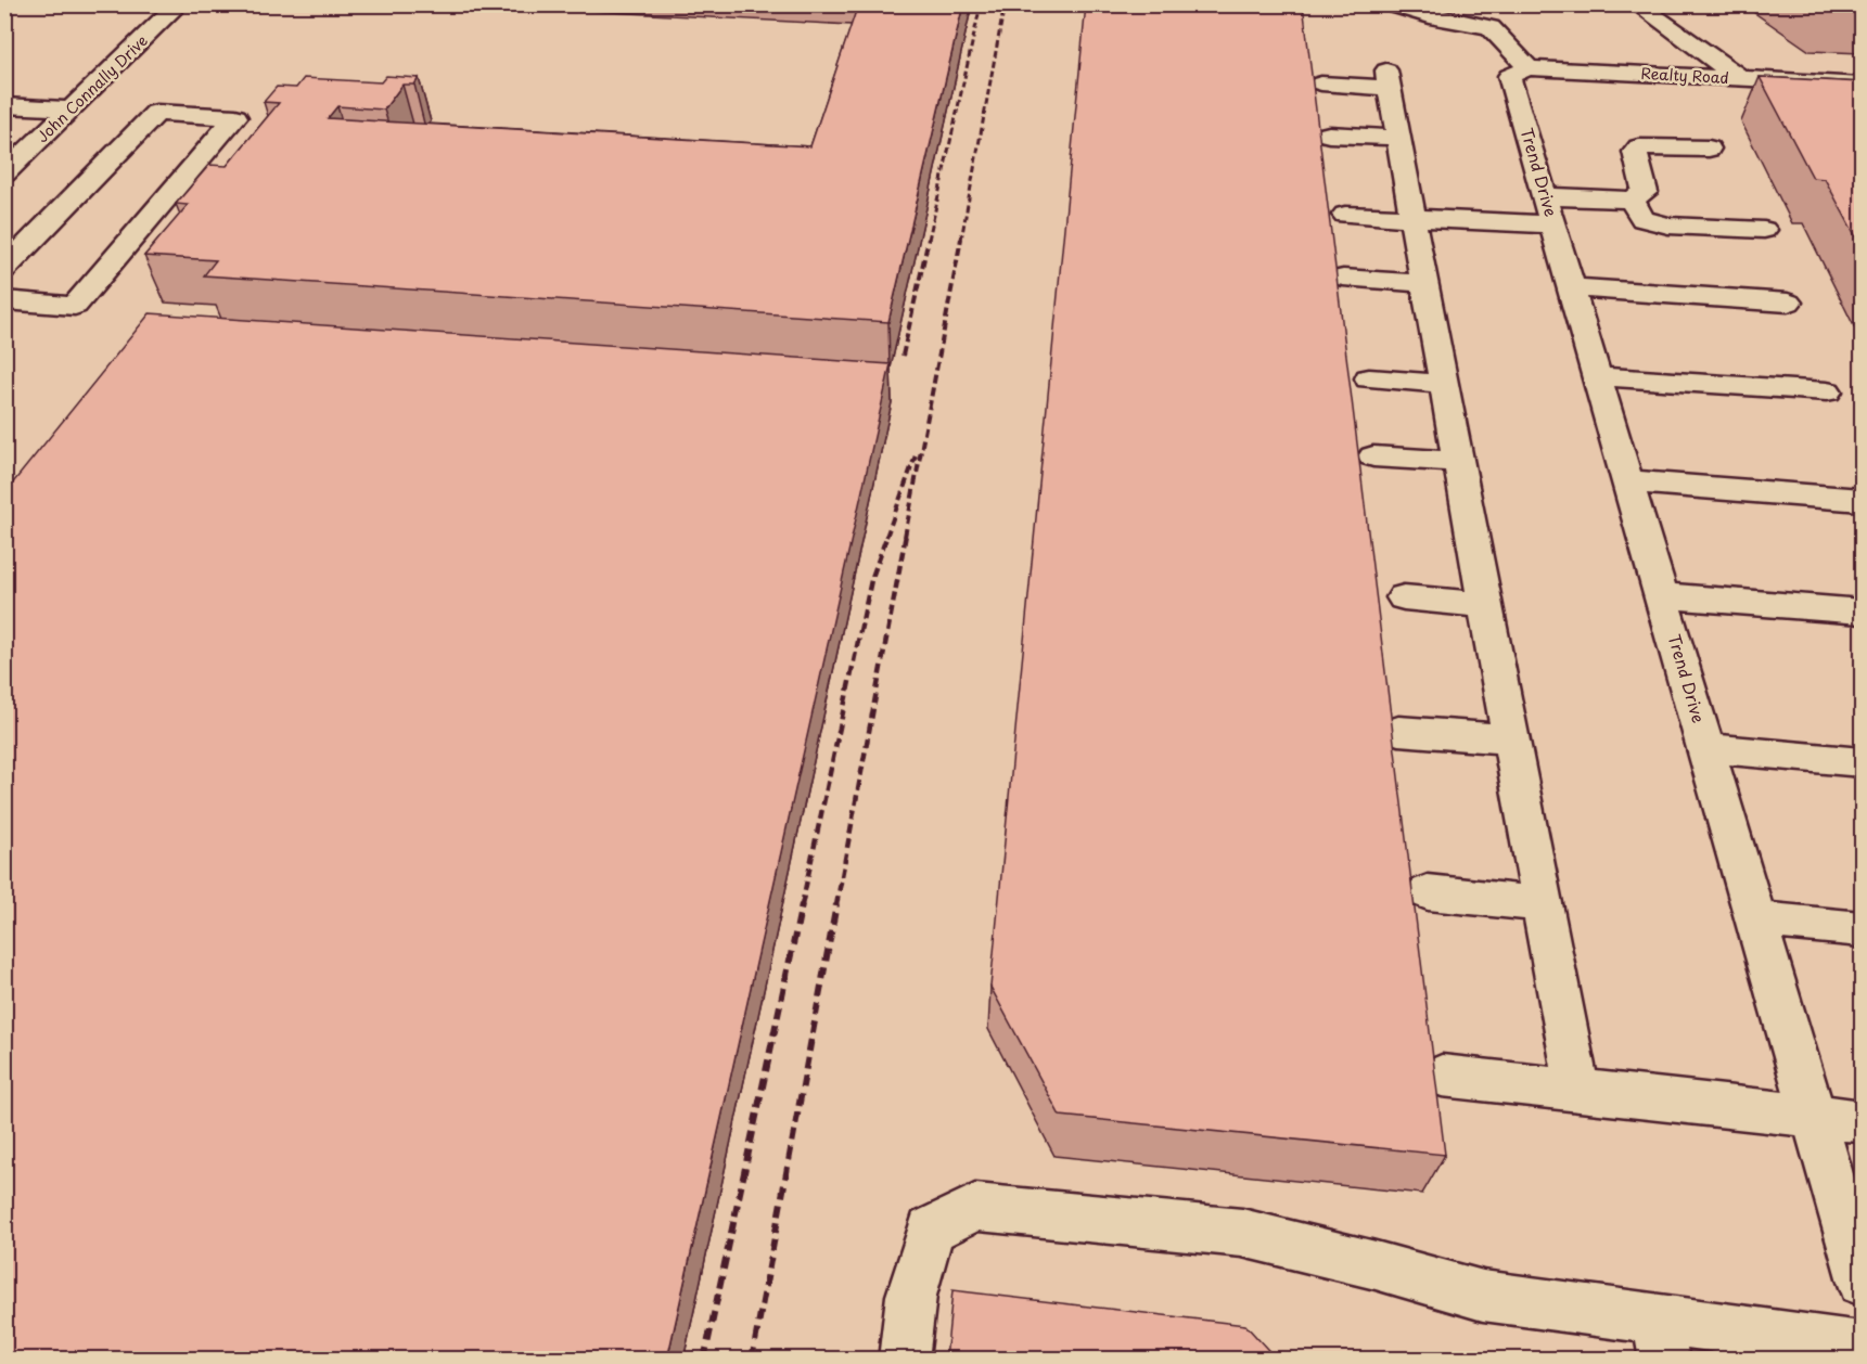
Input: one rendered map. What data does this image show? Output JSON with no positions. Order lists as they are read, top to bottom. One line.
{"streets":{"street":["Realty Road","John Connally Drive","Trend Drive"]},"crossings":[["Realty Road","Trend Drive"]]}
